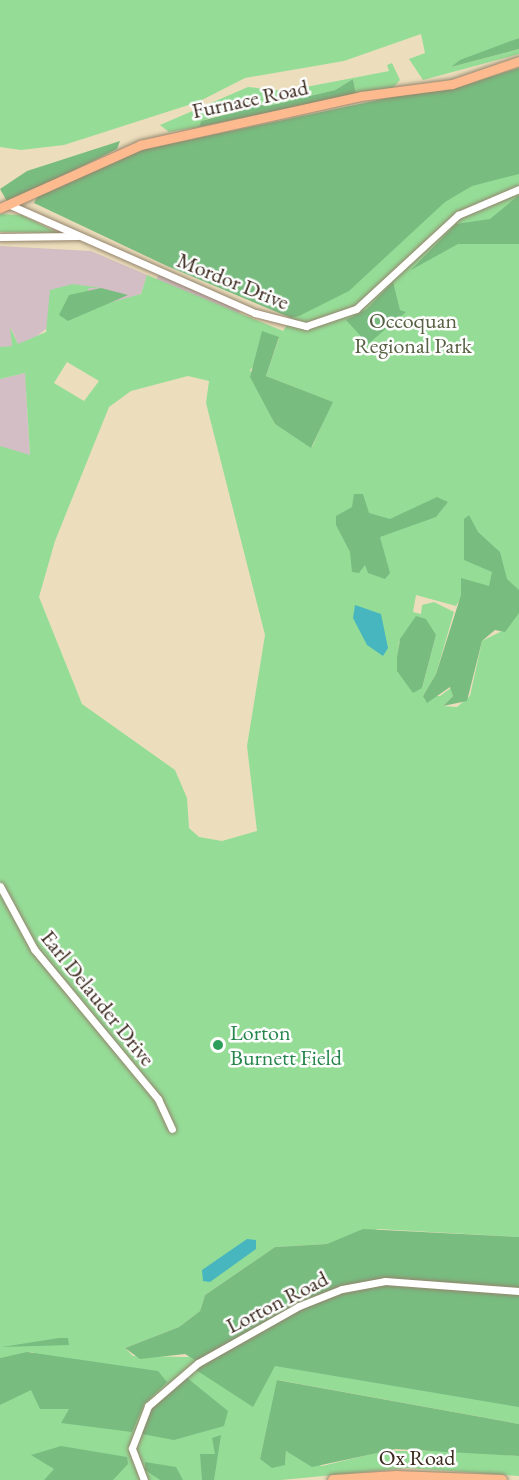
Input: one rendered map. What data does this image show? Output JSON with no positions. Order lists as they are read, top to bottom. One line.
{"streets":{"highway":["Ox Road"],"main road":["Furnace Road"],"street":["Mordor Drive","Earl Delauder Drive","Lorton Road"]},"crossings":[["Furnace Road","Mordor Drive"]],"parks":["Occoquan Regional Park"],"places":["Lorton Burnett Field"]}
